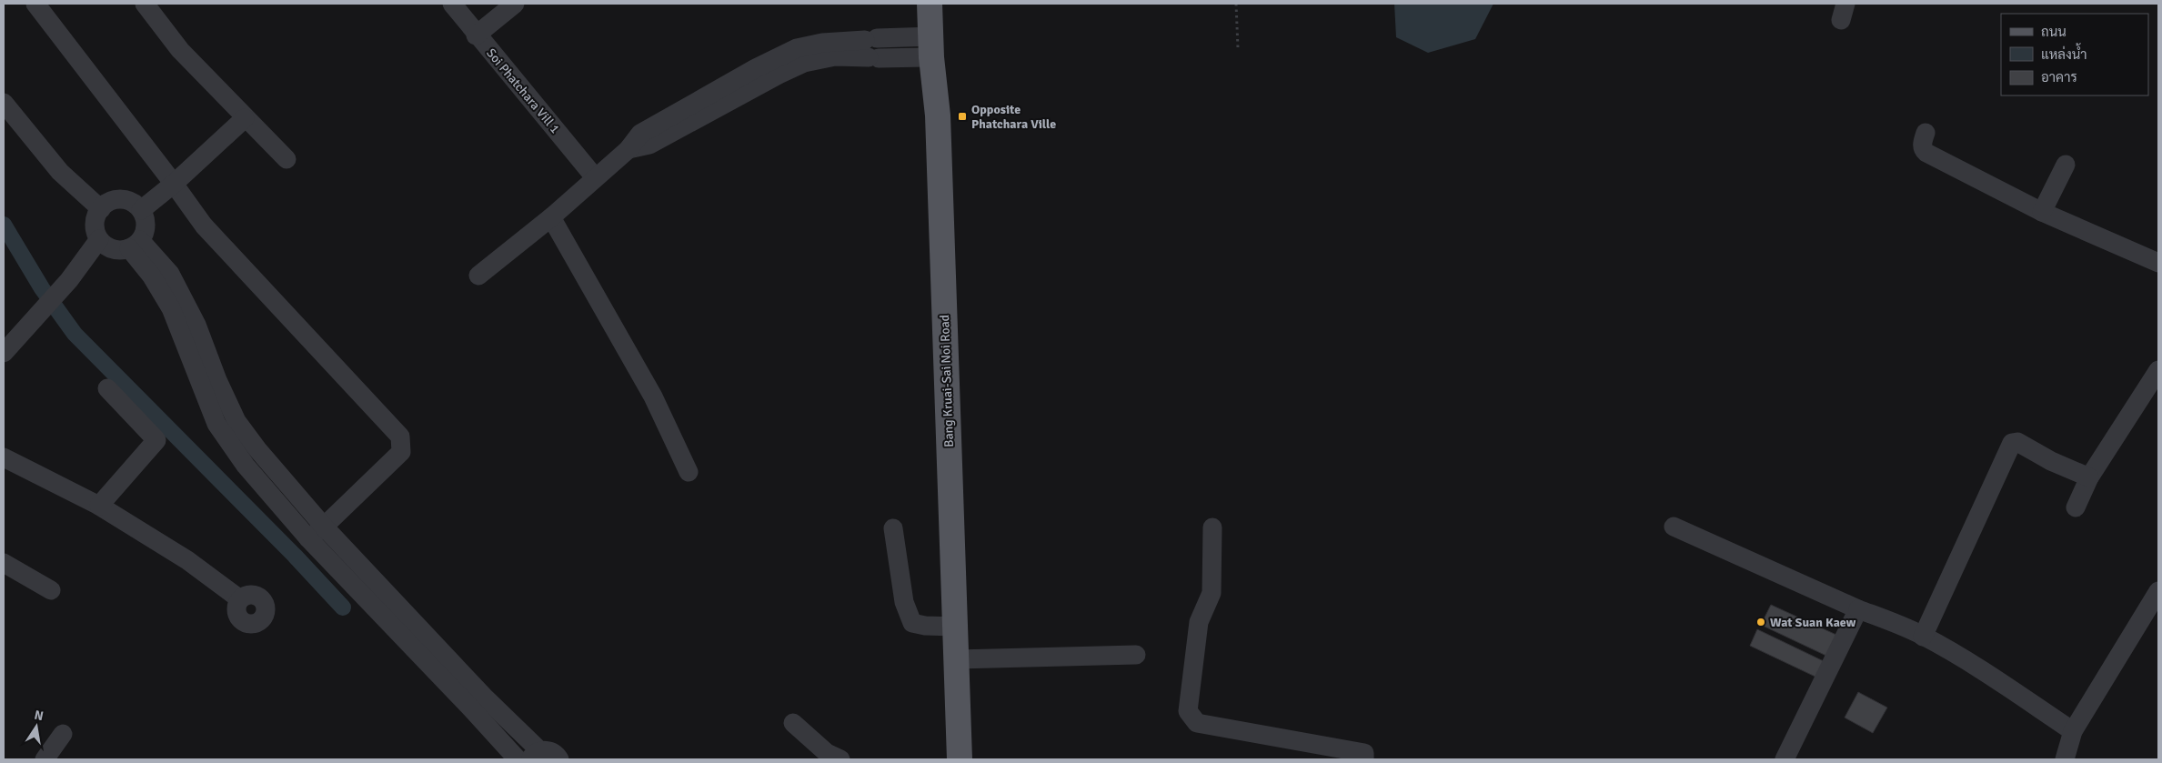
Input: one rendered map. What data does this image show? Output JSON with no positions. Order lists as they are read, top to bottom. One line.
{"streets":{"main road":["Bang Kruai-Sai Noi Road"],"street":["Soi Phatchara Vill 1"]},"places":{"transit":["Opposite Phatchara Ville"],"other":["Wat Suan Kaew"]},"legend":["ถนน","แหล่งน้ำ","อาคาร"],"north":"top"}
